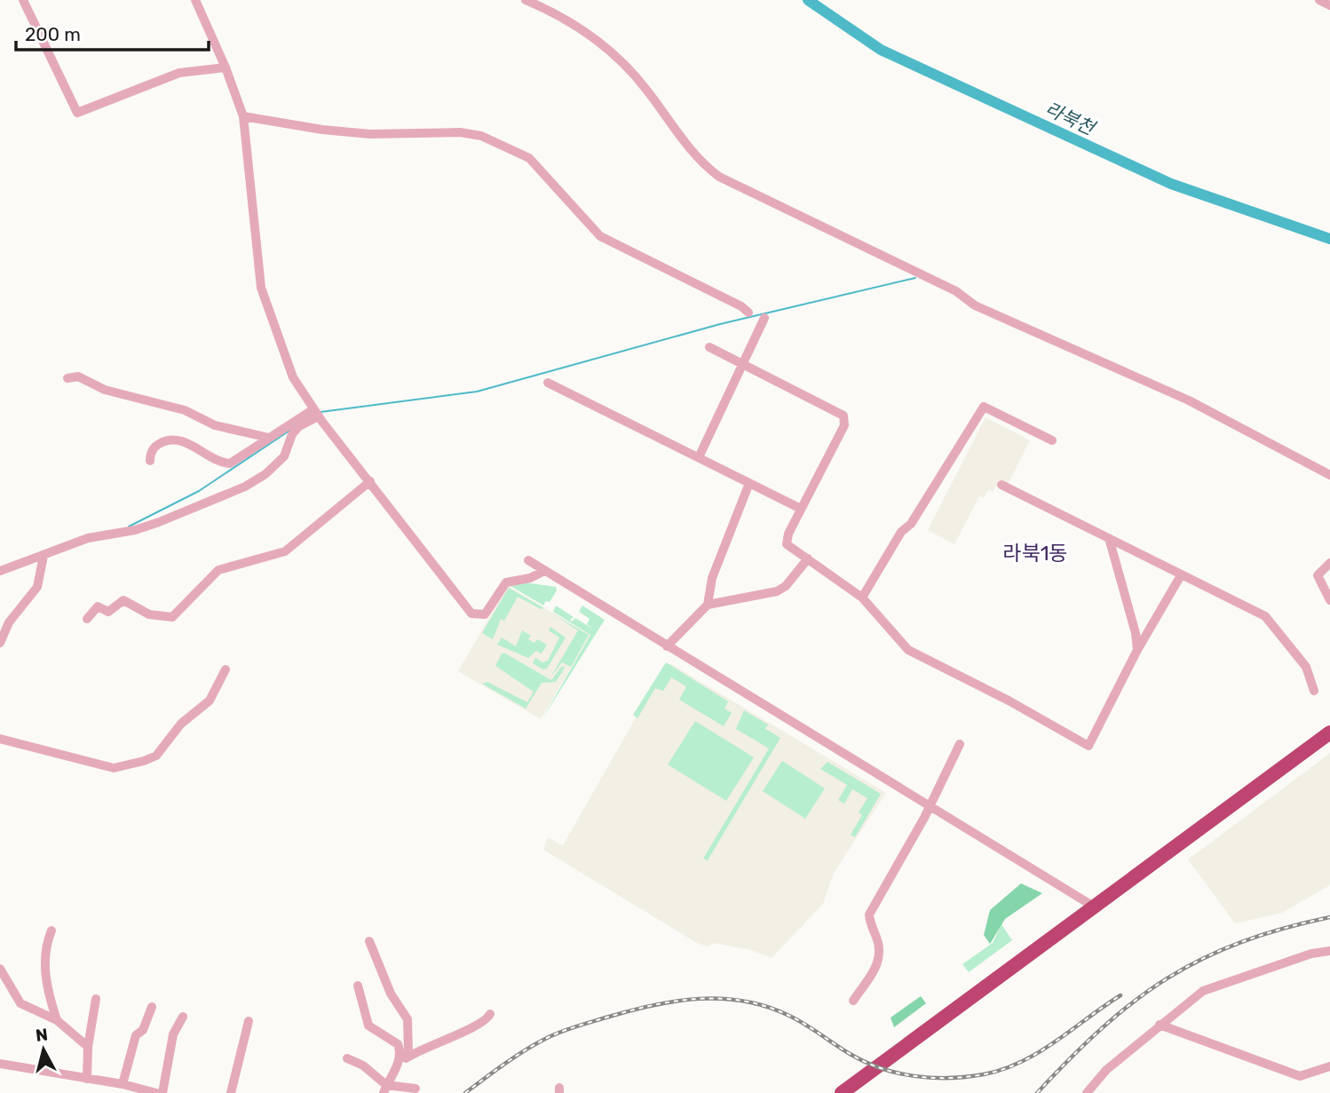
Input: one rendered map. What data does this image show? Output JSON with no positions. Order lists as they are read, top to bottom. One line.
{"districts":["라북1동"],"water":["라북천"],"scale_bar":"200 m","north":"top"}
